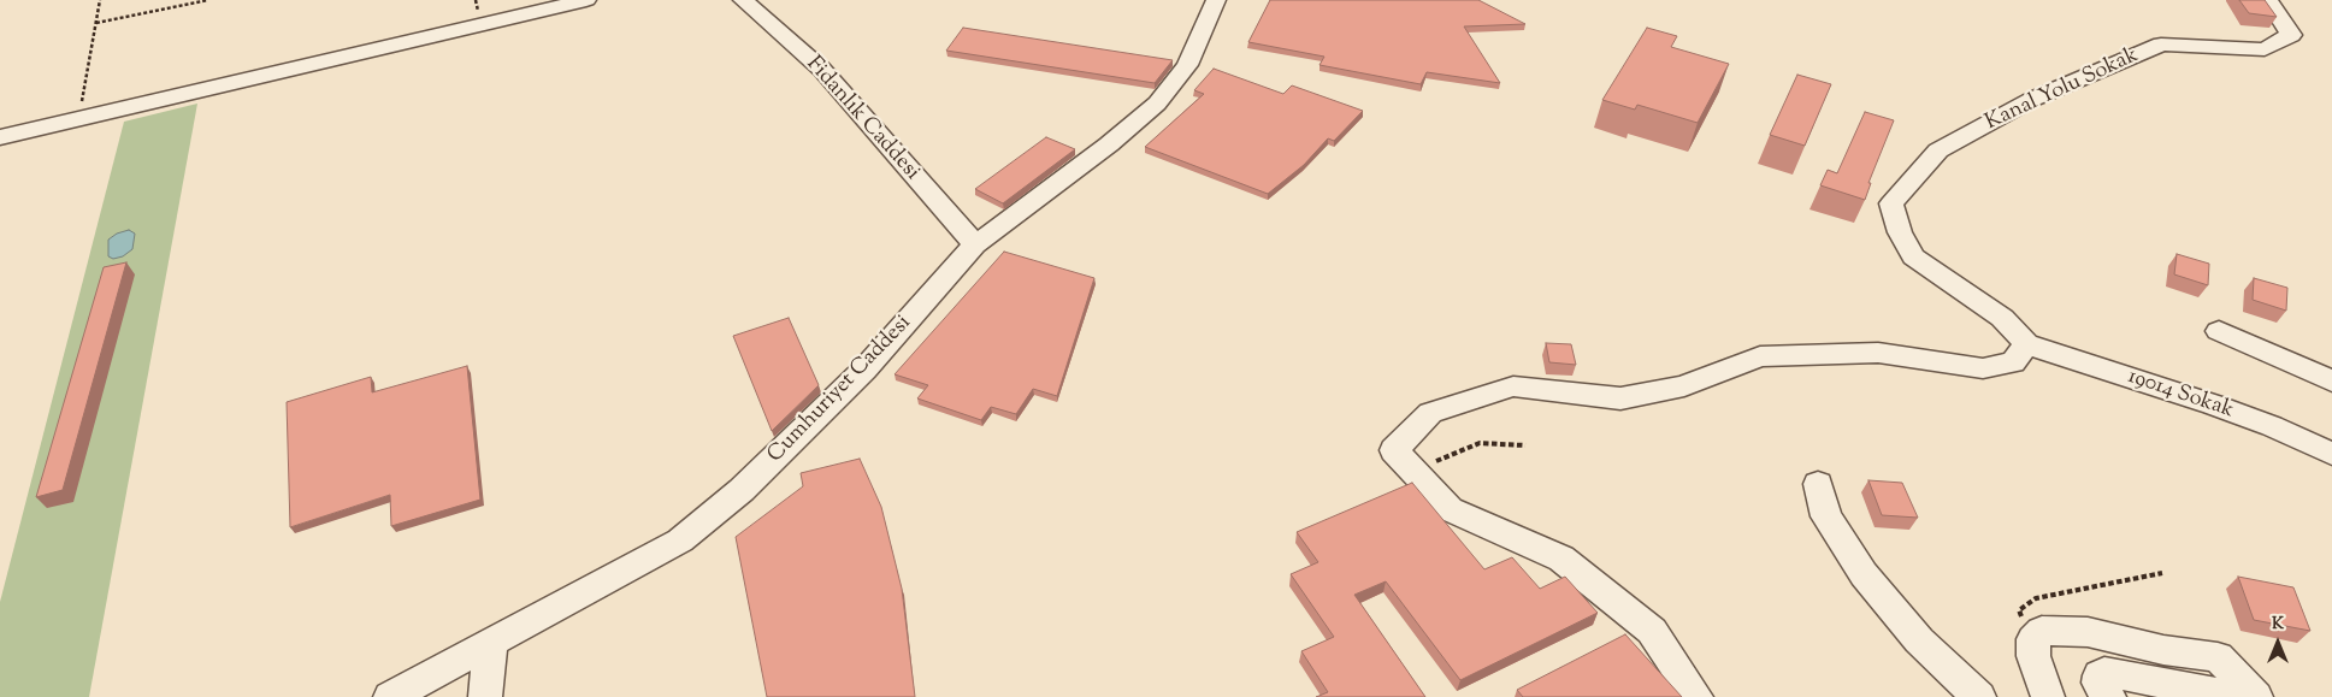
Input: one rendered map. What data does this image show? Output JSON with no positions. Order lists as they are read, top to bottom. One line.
{"streets":{"street":["Kanal Yolu Sokak","Fidanlık Caddesi","Cumhuriyet Caddesi","19014 Sokak"]},"crossings":[["Kanal Yolu Sokak","19014 Sokak"],["Fidanlık Caddesi","Cumhuriyet Caddesi"]],"north":"top"}
